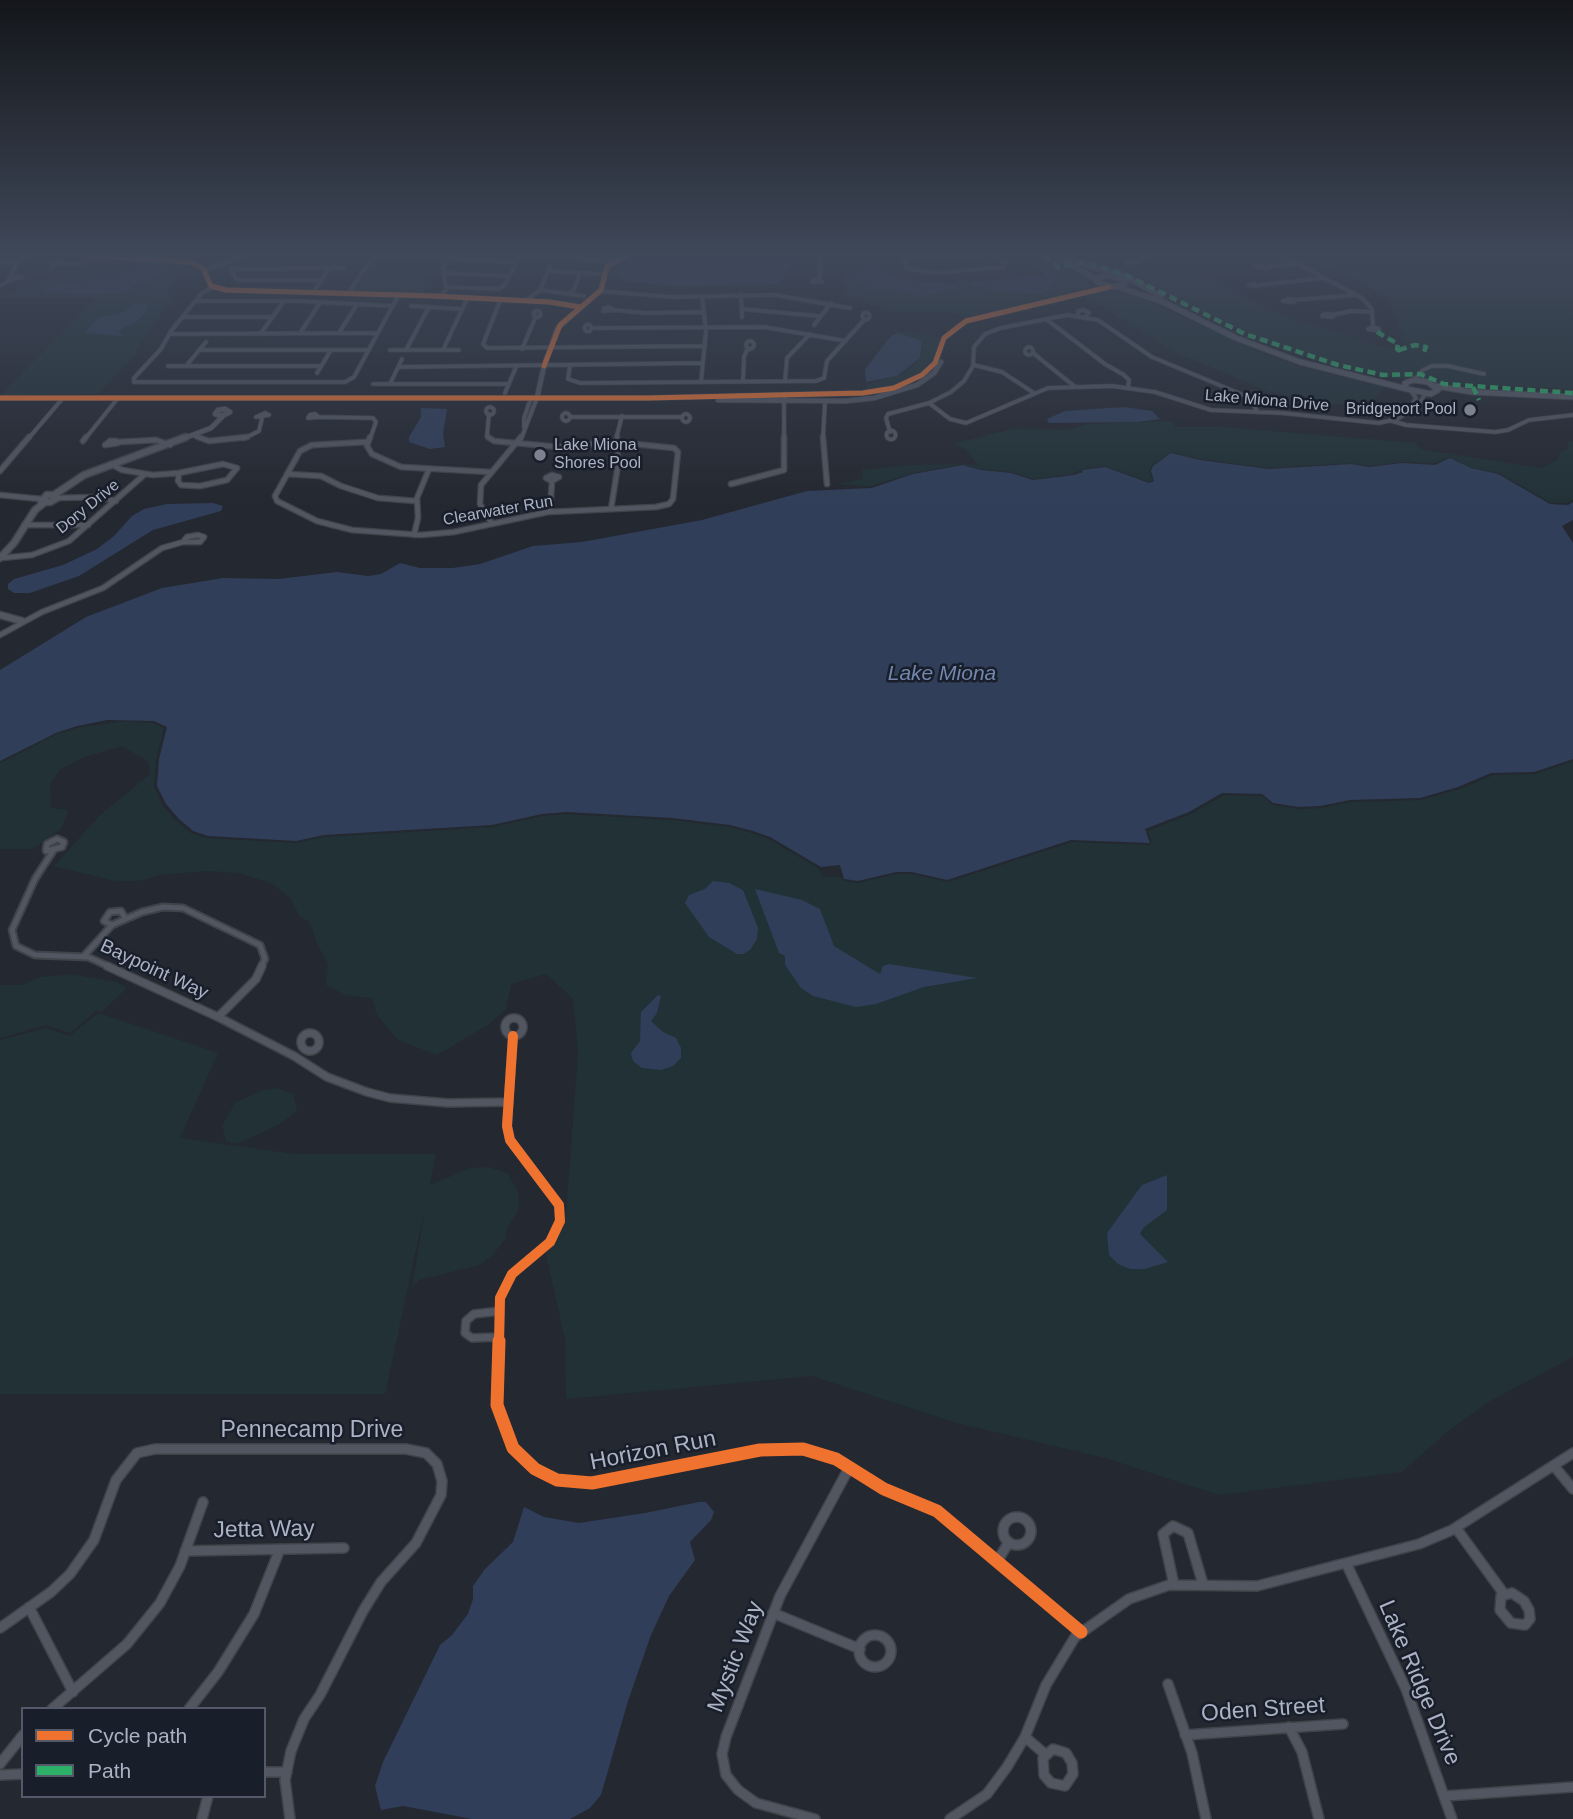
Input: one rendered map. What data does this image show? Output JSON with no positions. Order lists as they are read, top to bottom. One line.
{"streets":{"street":["Lake Miona Drive","Dory Drive","Clearwater Run","Baypoint Way","Pennecamp Drive","Horizon Run","Jetta Way","Mystic Way","Lake Ridge Drive","Oden Street"]},"crossings":[["Baypoint Way","Horizon Run"],["Horizon Run","Mystic Way"]],"water":["Lake Miona"],"places":["Bridgeport Pool","Lake Miona Shores Pool"],"legend":["Cycle path","Path"]}
